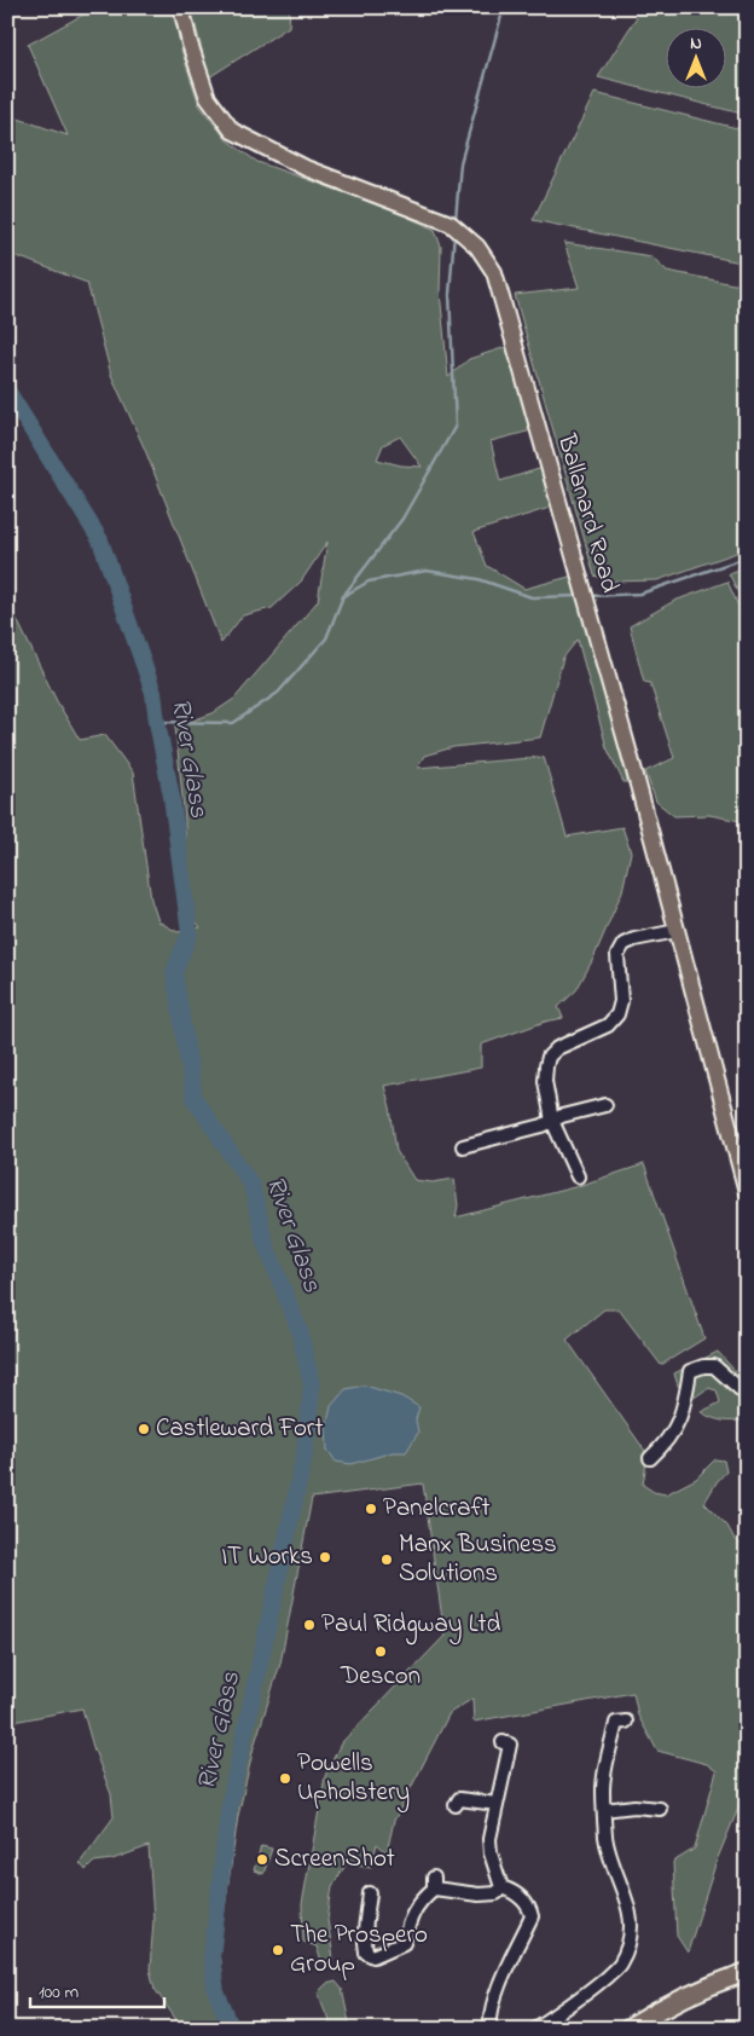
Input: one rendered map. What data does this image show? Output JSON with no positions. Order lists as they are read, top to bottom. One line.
{"streets":{"main road":["Ballanard Road"]},"water":["River Glass"],"places":["Castleward Fort","Panelcraft","IT Works","Manx Business Solutions","Paul Ridgway Ltd","Descon","Powells Upholstery","ScreenShot","The Prospero Group"],"scale_bar":"100 m","north":"top"}
